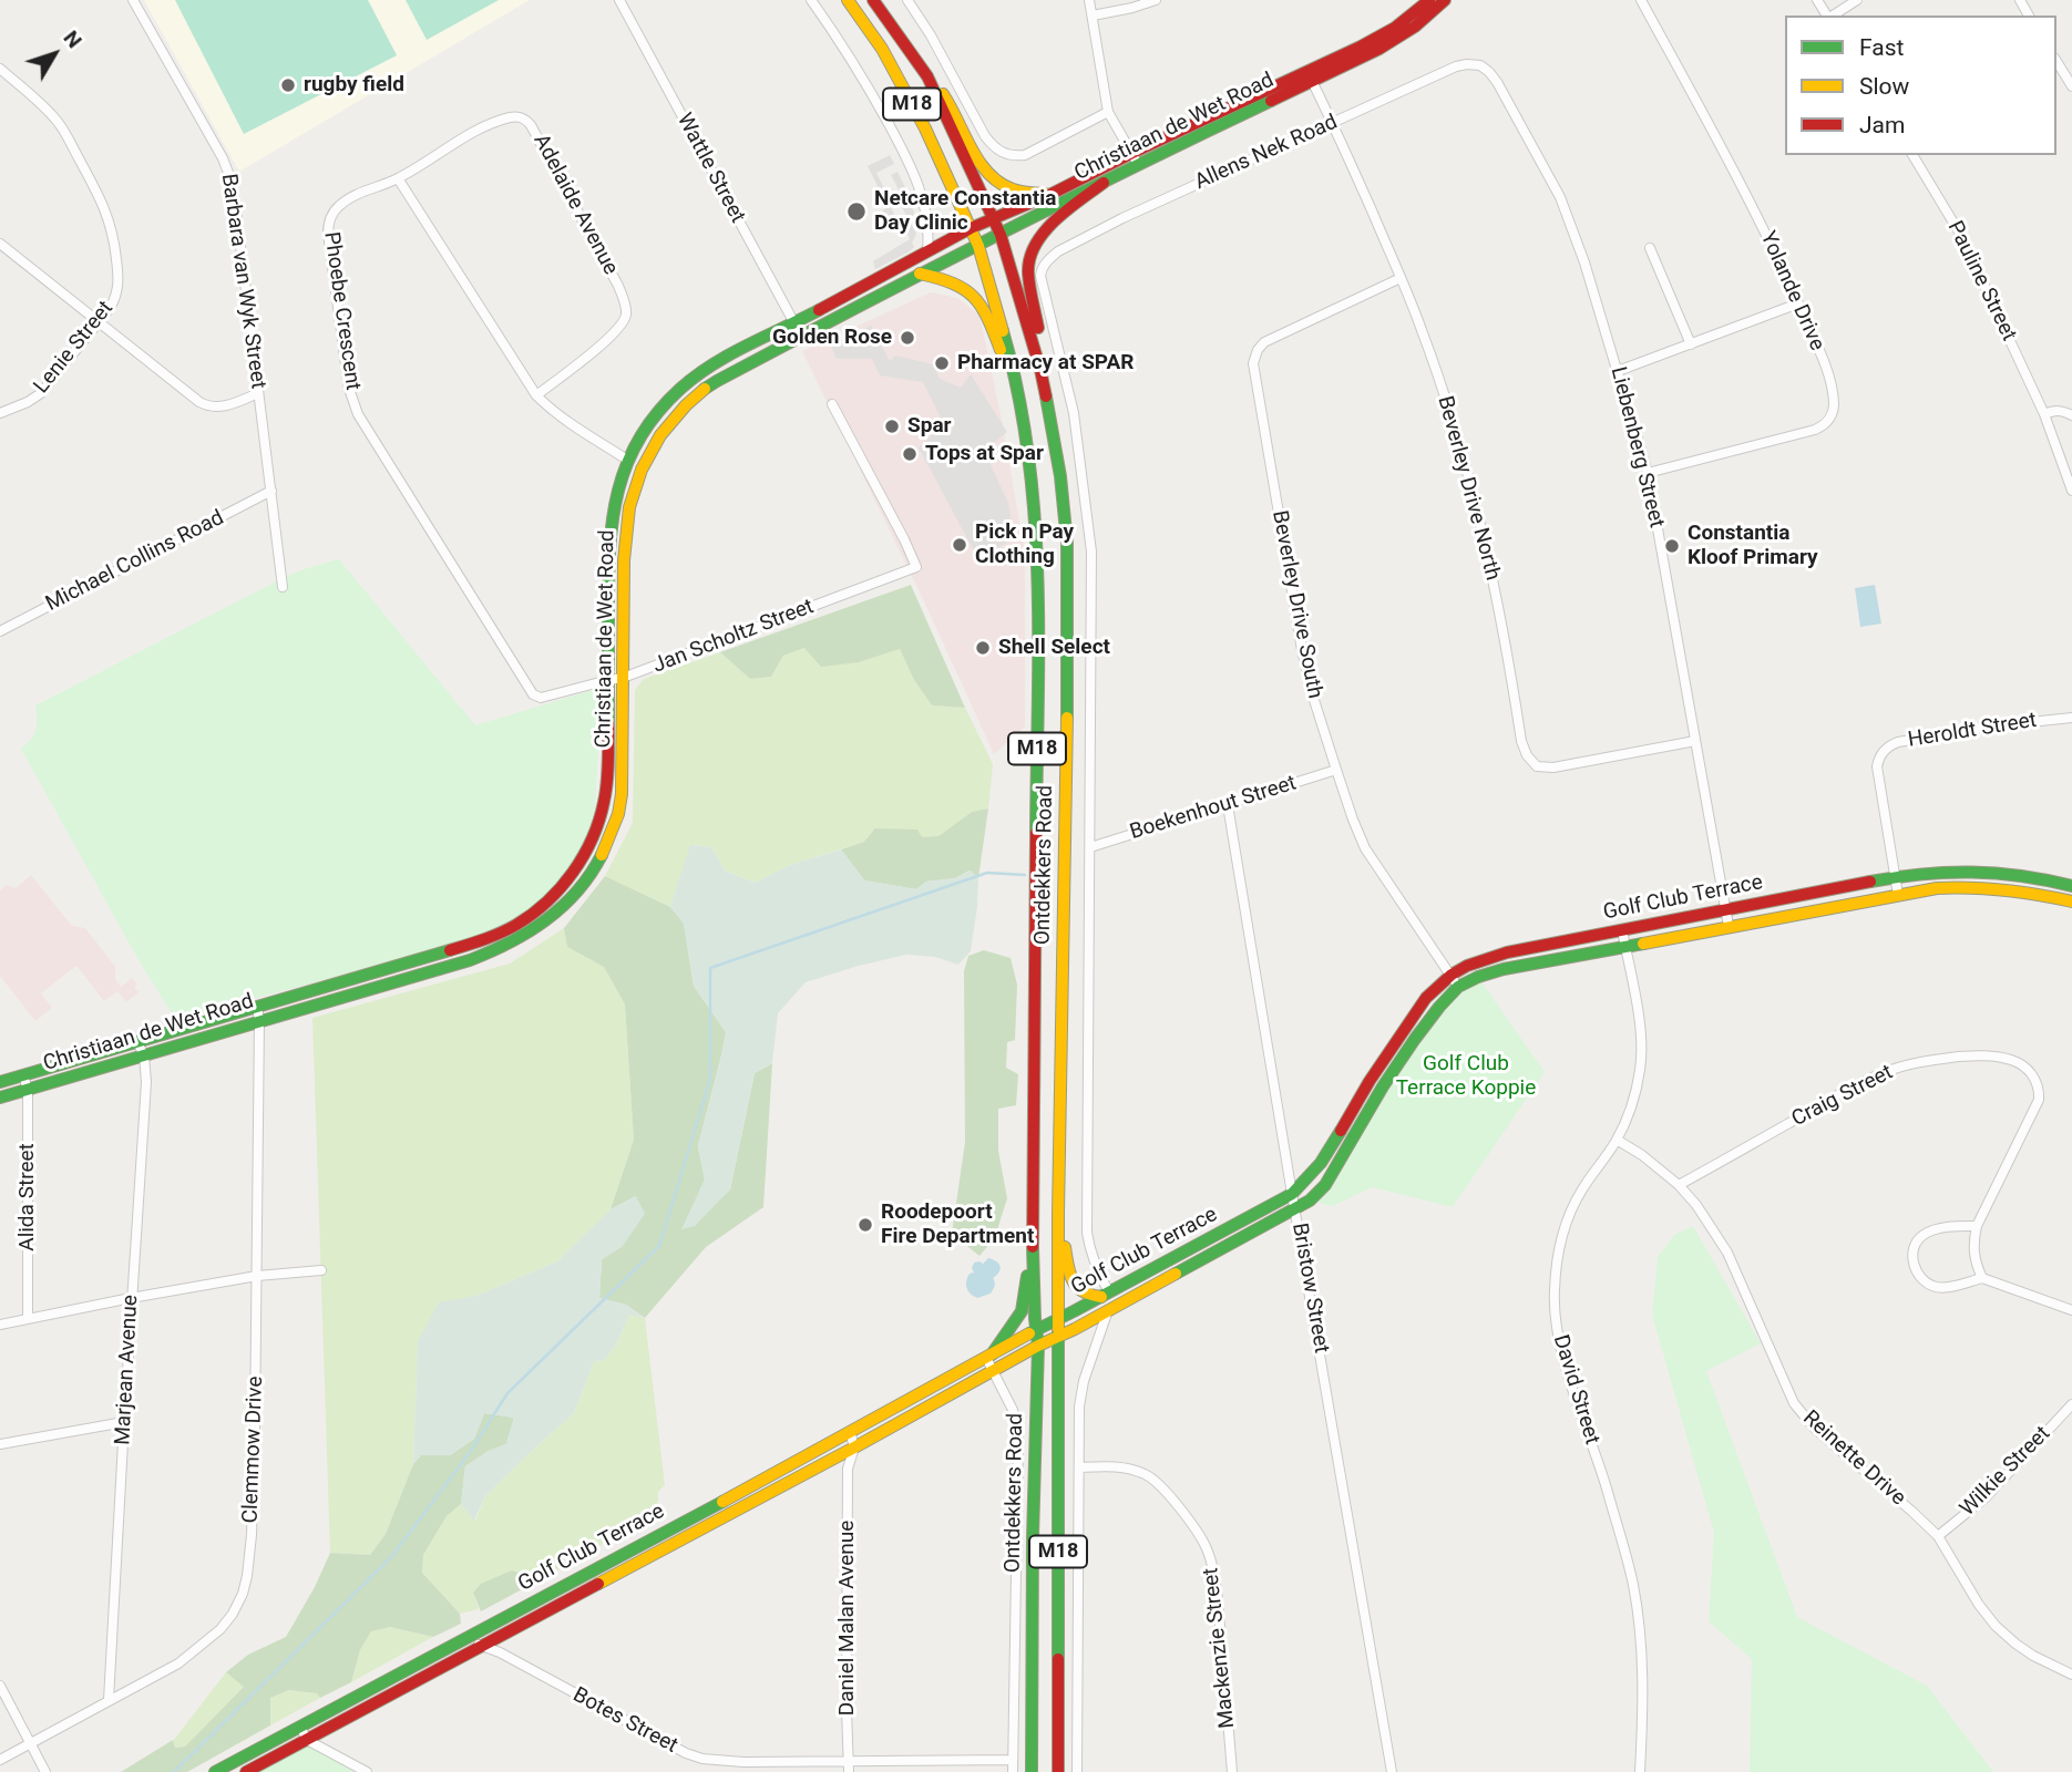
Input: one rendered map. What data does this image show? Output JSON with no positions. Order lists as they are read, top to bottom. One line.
{"streets":{"main road":["M18","Christiaan de Wet Road","Ontdekkers Road","Golf Club Terrace"],"street":["Allens Nek Road","Wattle Street","Adelaide Avenue","Barbara van Wyk Street","Pauline Street","Yolande Drive","Phoebe Crescent","Lenie Street","Liebenberg Street","Beverley Drive North","Michael Collins Road","Beverley Drive South","Jan Scholtz Street","Heroldt Street","Boekenhout Street","Craig Street","Alida Street","Bristow Street","Marjean Avenue","David Street","Clemmow Drive","Reinette Drive","Wilkie Street","Daniel Malan Avenue","Mackenzie Street","Botes Street"]},"crossings":[["Christiaan de Wet Road","Wattle Street"],["Christiaan de Wet Road","Beverley Drive North"],["Christiaan de Wet Road","Jan Scholtz Street"],["Christiaan de Wet Road","Ontdekkers Road"],["Christiaan de Wet Road","Alida Street"],["Christiaan de Wet Road","Marjean Avenue"],["Christiaan de Wet Road","Clemmow Drive"],["Allens Nek Road","Liebenberg Street"],["Allens Nek Road","Beverley Drive North"],["Allens Nek Road","Ontdekkers Road"],["Adelaide Avenue","Phoebe Crescent"],["Barbara van Wyk Street","Michael Collins Road"],["Yolande Drive","Liebenberg Street"],["Phoebe Crescent","Jan Scholtz Street"],["Liebenberg Street","Beverley Drive North"],["Liebenberg Street","Golf Club Terrace"],["Beverley Drive North","Beverley Drive South"],["Beverley Drive South","Boekenhout Street"],["Beverley Drive South","Golf Club Terrace"],["Heroldt Street","Golf Club Terrace"],["Boekenhout Street","Ontdekkers Road"],["Boekenhout Street","Bristow Street"],["Ontdekkers Road","Golf Club Terrace"],["Ontdekkers Road","Botes Street"],["Golf Club Terrace","Bristow Street"],["Golf Club Terrace","David Street"],["Golf Club Terrace","Daniel Malan Avenue"],["Golf Club Terrace","Botes Street"],["Craig Street","Reinette Drive"],["Marjean Avenue","Clemmow Drive"],["David Street","Reinette Drive"],["Reinette Drive","Wilkie Street"],["Daniel Malan Avenue","Botes Street"]],"parks":["Golf Club Terrace Koppie"],"places":["rugby field","Netcare Constantia Day Clinic","Golden Rose","Pharmacy at SPAR","Spar","Tops at Spar","Pick n Pay Clothing","Constantia Kloof Primary","Shell Select","Roodepoort Fire Department"],"legend":["Fast","Slow","Jam"],"north":"top right"}
